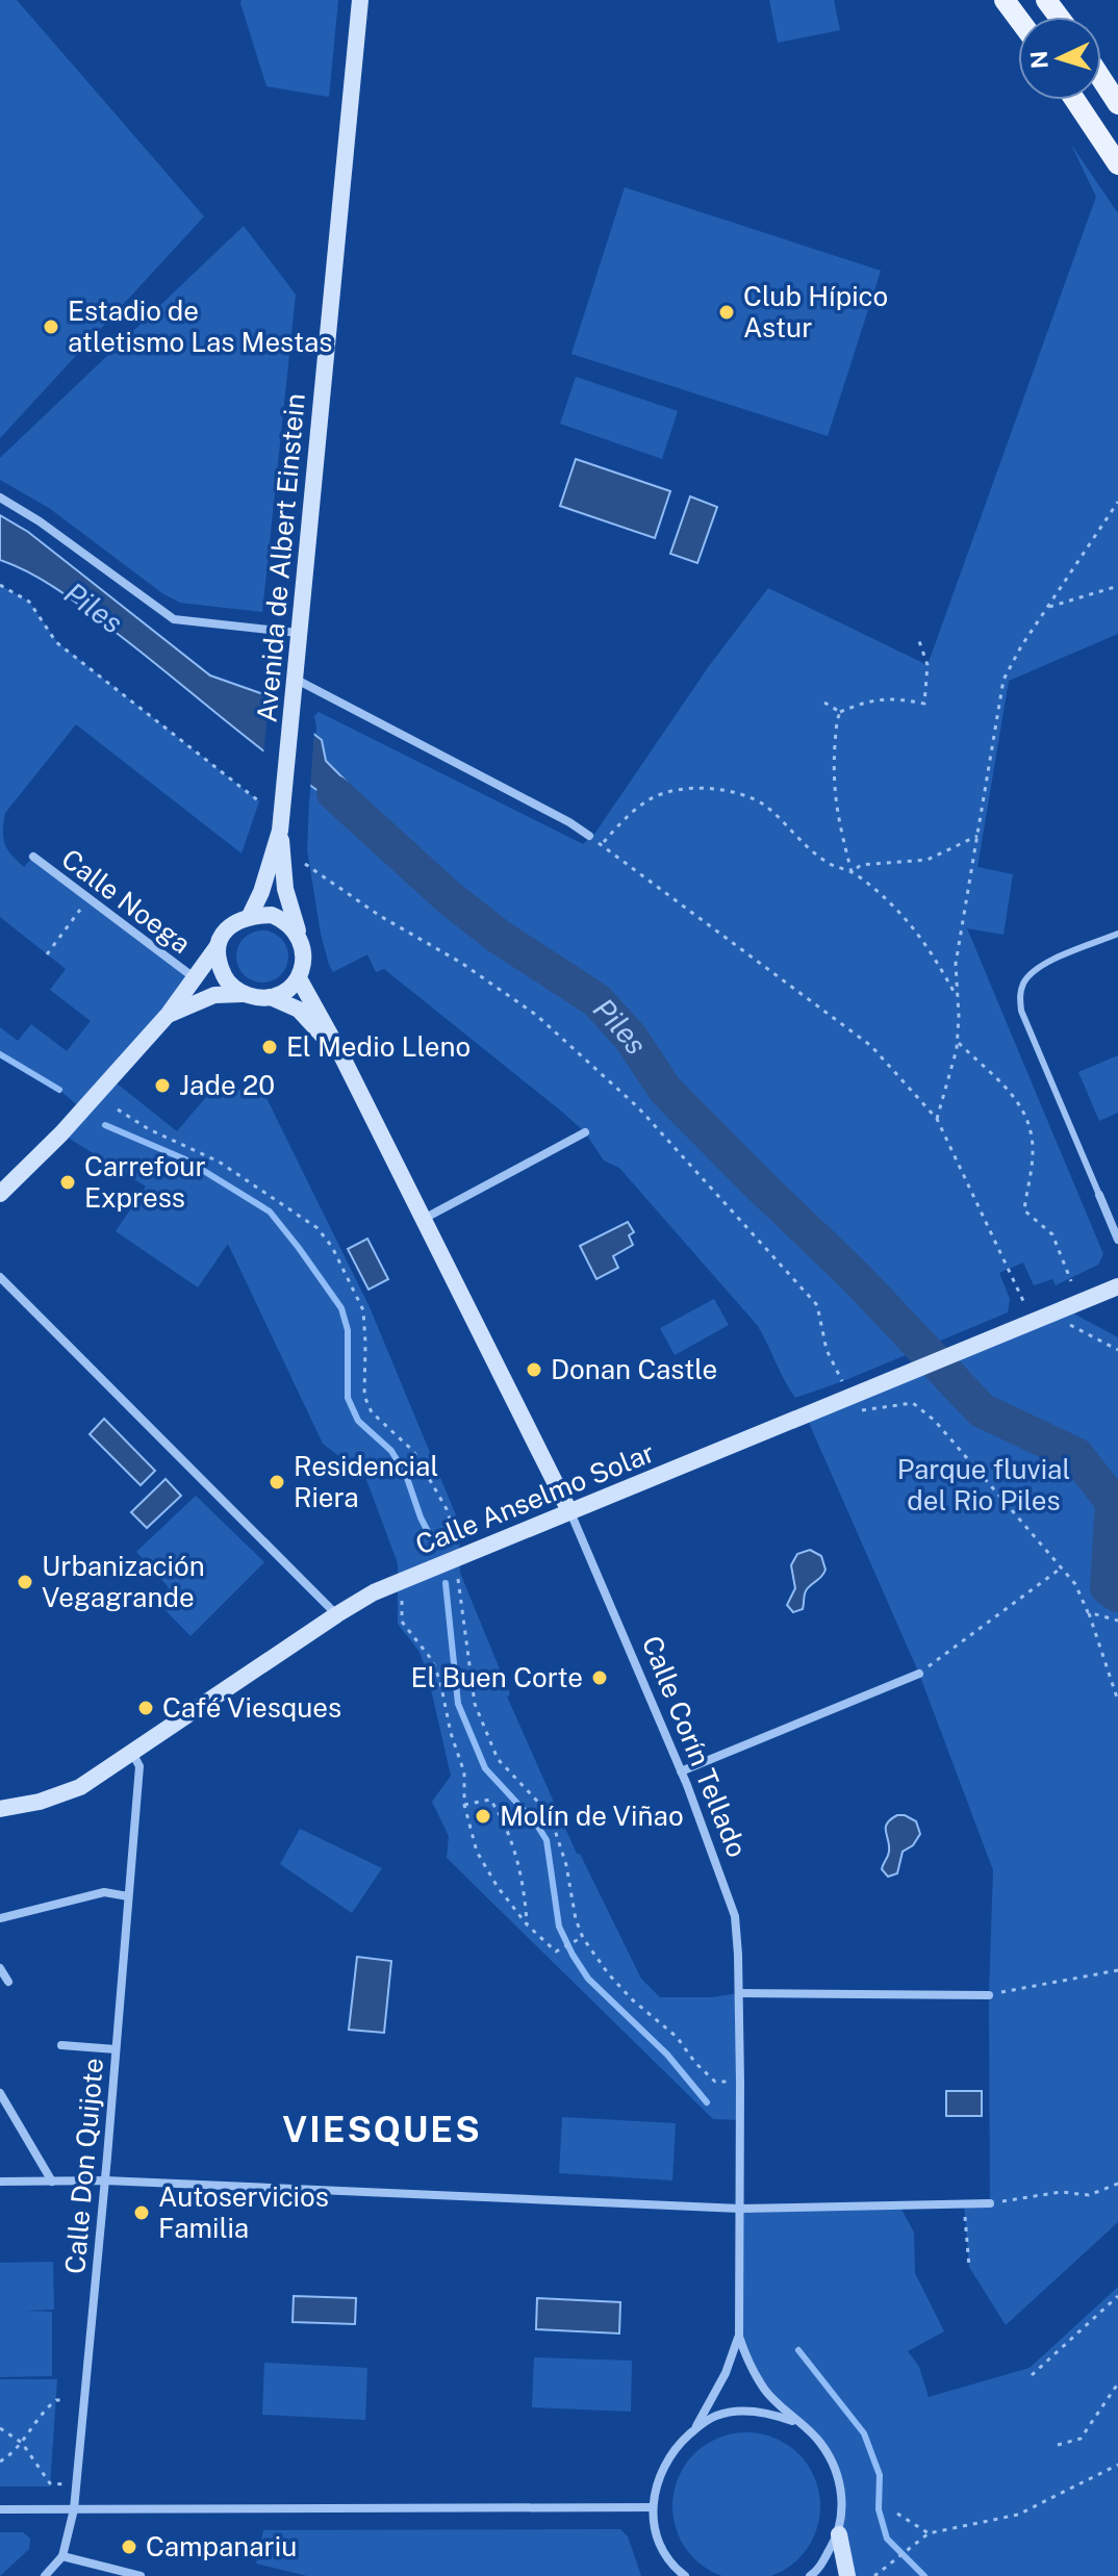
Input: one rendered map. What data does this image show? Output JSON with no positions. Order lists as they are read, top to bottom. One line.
{"streets":{"street":["Avenida de Albert Einstein","Calle Noega","Calle Anselmo Solar","Calle Corín Tellado","Calle Don Quijote"]},"crossings":[["Avenida de Albert Einstein","Calle Corín Tellado"],["Calle Anselmo Solar","Calle Corín Tellado"],["Calle Anselmo Solar","Calle Don Quijote"]],"districts":["VIESQUES"],"water":["Piles"],"parks":["Parque fluvial del Rio Piles"],"places":["Club Hípico Astur","Estadio de atletismo Las Mestas","El Medio Lleno","Jade 20","Carrefour Express","Donan Castle","Residencial Riera","Urbanización Vegagrande","El Buen Corte","Café Viesques","Molín de Viñao","Autoservicios Familia","Campanariu"],"north":"left"}
